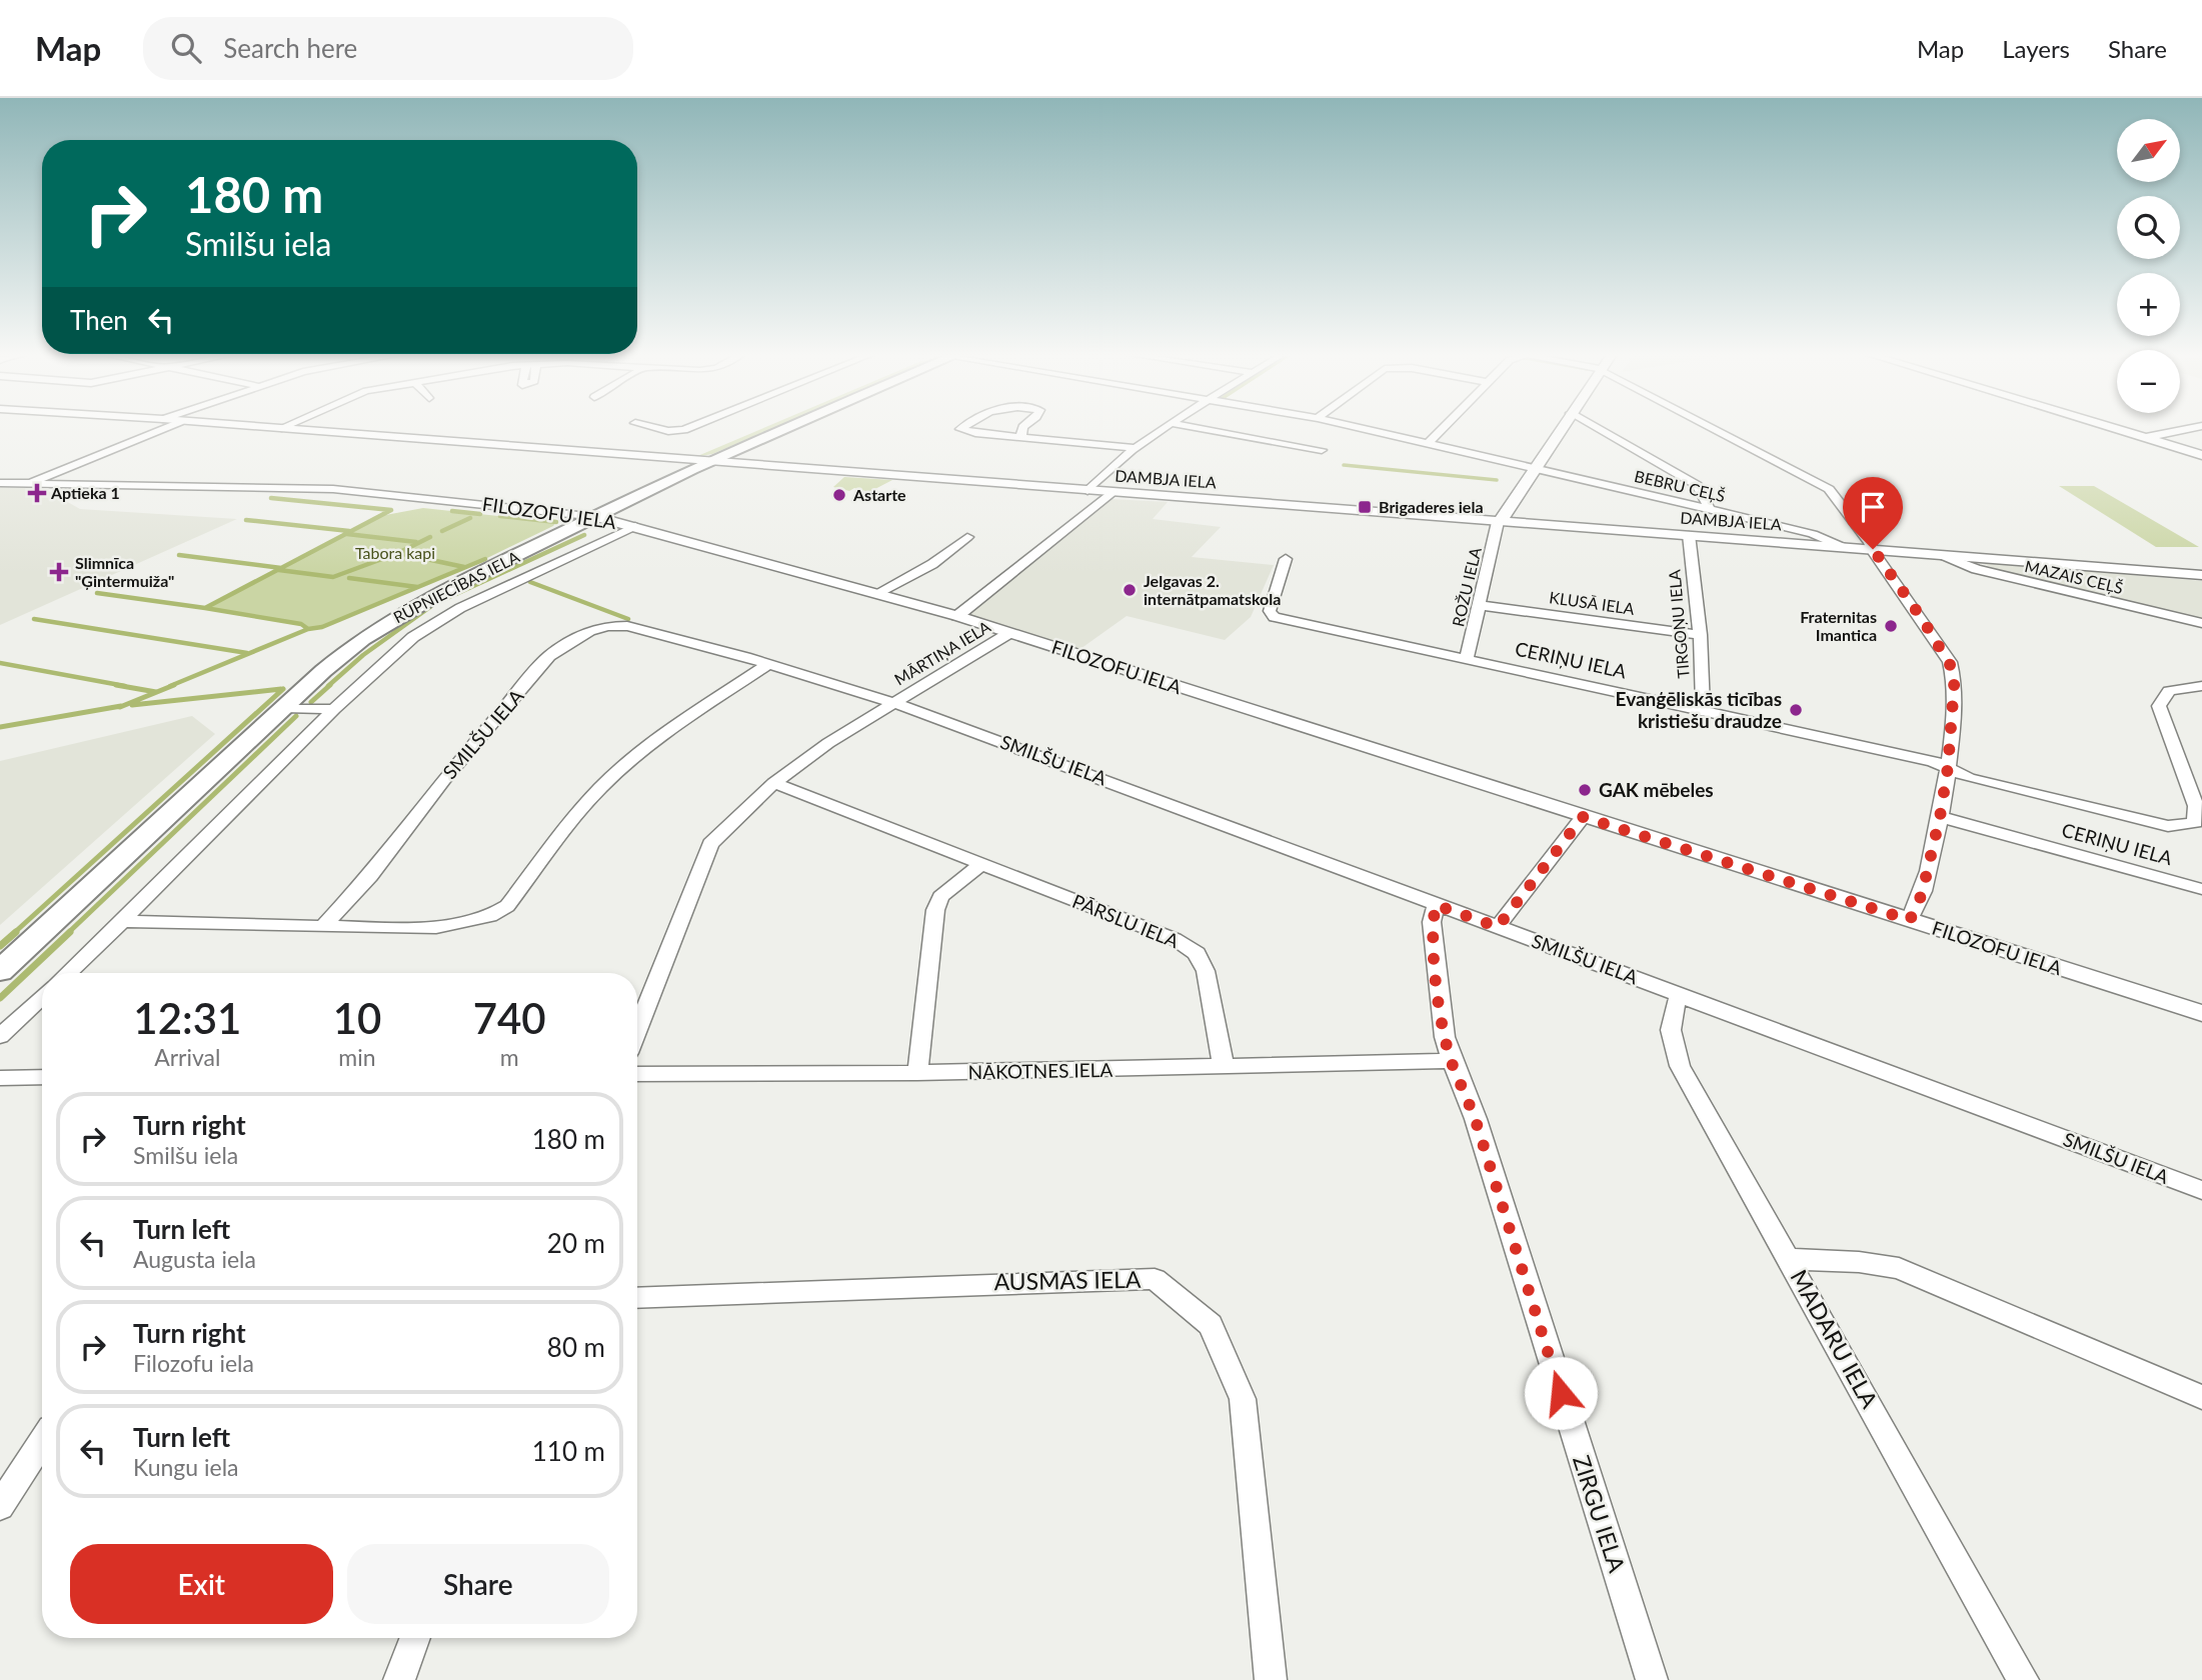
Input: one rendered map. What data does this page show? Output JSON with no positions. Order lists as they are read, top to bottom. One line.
{"streets":{"main road":["RŪPNIECĪBAS IELA"],"street":["DAMBJA IELA","BEBRU CEĻŠ","FILOZOFU IELA","MAZAIS CEĻŠ","ROŽU IELA","KLUSĀ IELA","TIRGOŅU IELA","MĀRTIŅA IELA","CERIŅU IELA","SMILŠU IELA","PĀRSLU IELA","NĀKOTNES IELA","AUSMAS IELA","MADARU IELA","ZIRGU IELA"]},"crossings":[["DAMBJA IELA","BEBRU CEĻŠ"],["DAMBJA IELA","MAZAIS CEĻŠ"],["DAMBJA IELA","RŪPNIECĪBAS IELA"],["DAMBJA IELA","ROŽU IELA"],["DAMBJA IELA","TIRGOŅU IELA"],["FILOZOFU IELA","RŪPNIECĪBAS IELA"],["FILOZOFU IELA","MĀRTIŅA IELA"],["ROŽU IELA","KLUSĀ IELA"],["ROŽU IELA","CERIŅU IELA"],["KLUSĀ IELA","TIRGOŅU IELA"],["TIRGOŅU IELA","CERIŅU IELA"],["MĀRTIŅA IELA","SMILŠU IELA"],["MĀRTIŅA IELA","PĀRSLU IELA"],["SMILŠU IELA","MADARU IELA"],["SMILŠU IELA","ZIRGU IELA"],["PĀRSLU IELA","NĀKOTNES IELA"],["NĀKOTNES IELA","ZIRGU IELA"]],"parks":["Tabora kapi"],"places":{"health":["Aptieka 1","Slimnīca \"Ģintermuiža\""],"other":["Astarte","Jelgavas 2. internātpamatskola","Fraternitas Imantica","Evanģēliskās ticības kristiešu draudze","GAK mēbeles"],"transit":["Brigaderes iela"]},"north":"top right","page":{"header":"Map","search":"Search here","nav":["Map","Layers","Share"],"map_buttons":["+","−"],"turn":["180 m","Smilšu iela"],"then":"Then","eta":["12:31","Arrival","10","min","740","m"],"list":[{"name":"Turn right","note":"Smilšu iela","value":"180 m"},{"name":"Turn left","note":"Augusta iela","value":"20 m"},{"name":"Turn right","note":"Filozofu iela","value":"80 m"},{"name":"Turn left","note":"Kungu iela","value":"110 m"}],"buttons":["Exit","Share"]}}
